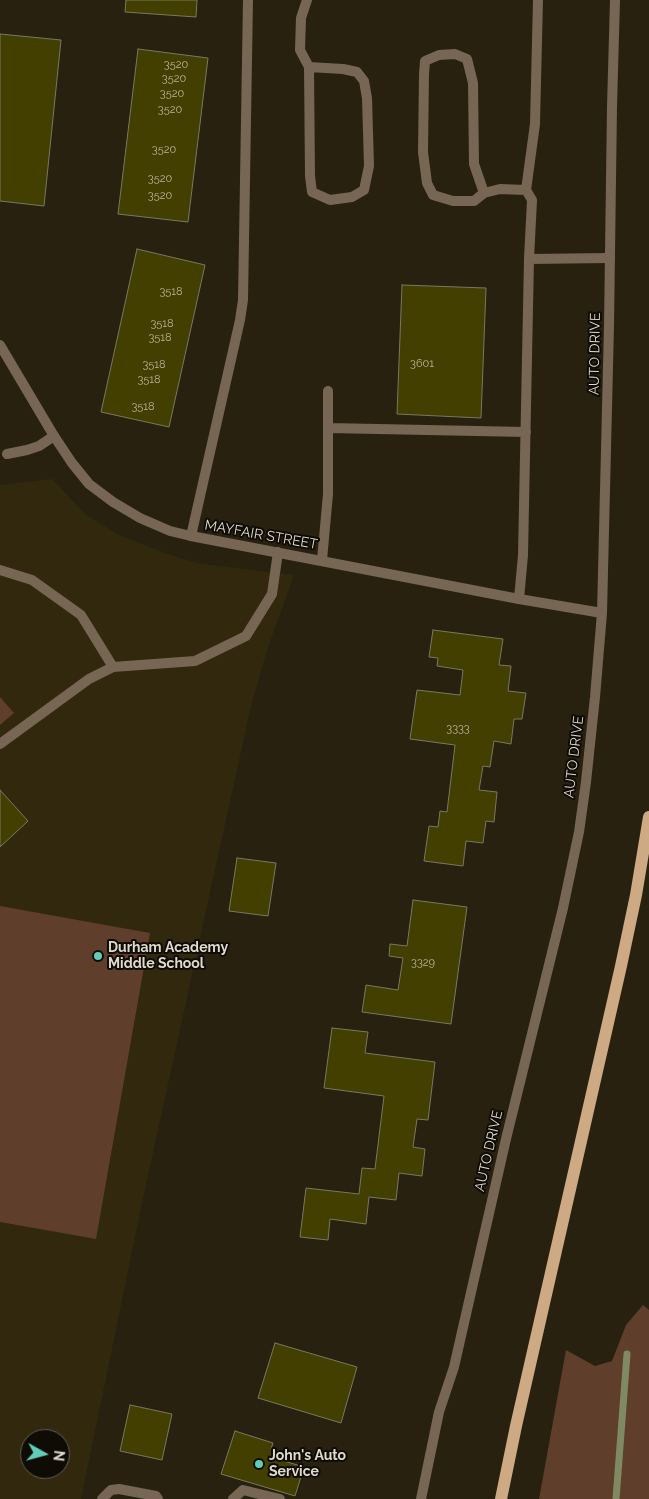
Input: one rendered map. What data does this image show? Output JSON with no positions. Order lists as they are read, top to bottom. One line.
{"streets":{"street":["AUTO DRIVE","MAYFAIR STREET"]},"crossings":[["AUTO DRIVE","MAYFAIR STREET"]],"places":["Durham Academy Middle School","John's Auto Service"],"house_numbers":["3520","3520","3520","3520","3520","3520","3520","3518","3518","3518","3601","3518","3518","3518","3333","3329"],"north":"right"}
